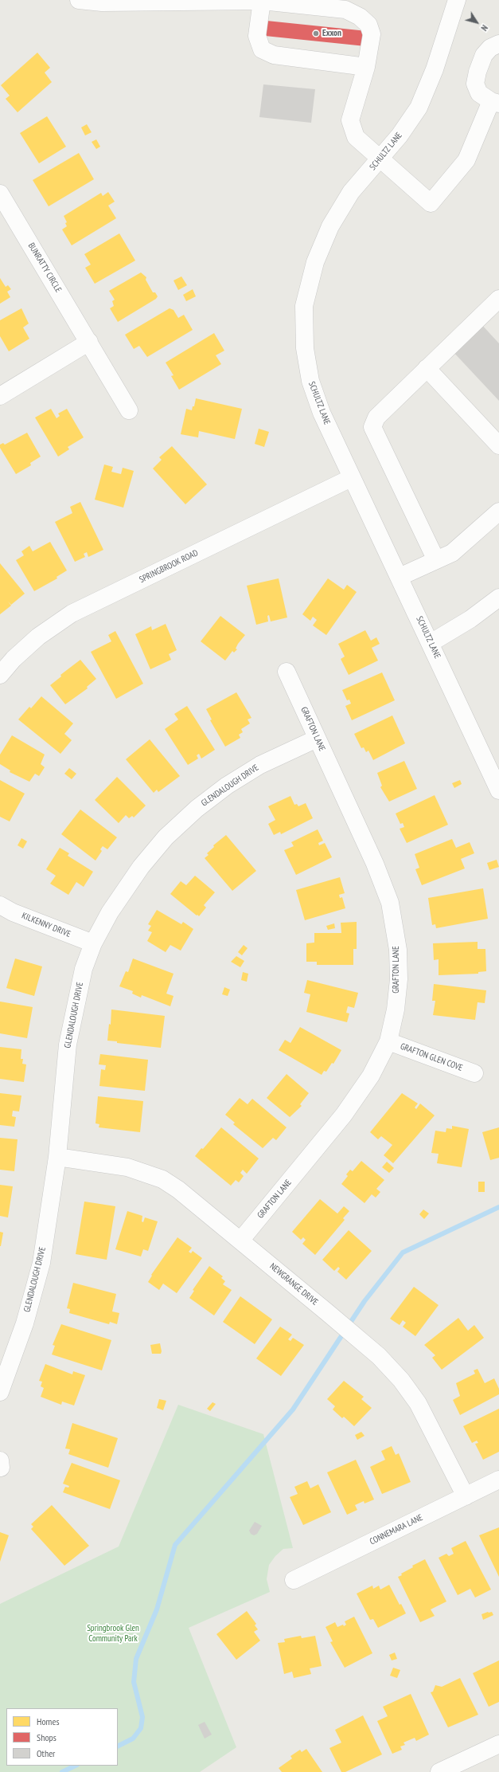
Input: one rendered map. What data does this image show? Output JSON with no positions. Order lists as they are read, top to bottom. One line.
{"streets":{"street":["SCHULTZ LANE","BUNRATTY CIRCLE","SPRINGBROOK ROAD","GRAFTON LANE","GLENDALOUGH DRIVE","KILKENNY DRIVE","GRAFTON GLEN COVE","NEWGRANGE DRIVE","CONNEMARA LANE"]},"crossings":[["SCHULTZ LANE","SPRINGBROOK ROAD"],["GRAFTON LANE","GLENDALOUGH DRIVE"],["GRAFTON LANE","GRAFTON GLEN COVE"],["GRAFTON LANE","NEWGRANGE DRIVE"],["GLENDALOUGH DRIVE","KILKENNY DRIVE"],["GLENDALOUGH DRIVE","NEWGRANGE DRIVE"],["NEWGRANGE DRIVE","CONNEMARA LANE"]],"parks":["Springbrook Glen Community Park"],"places":["Exxon"],"legend":["Homes","Shops","Other"],"north":"bottom right"}
